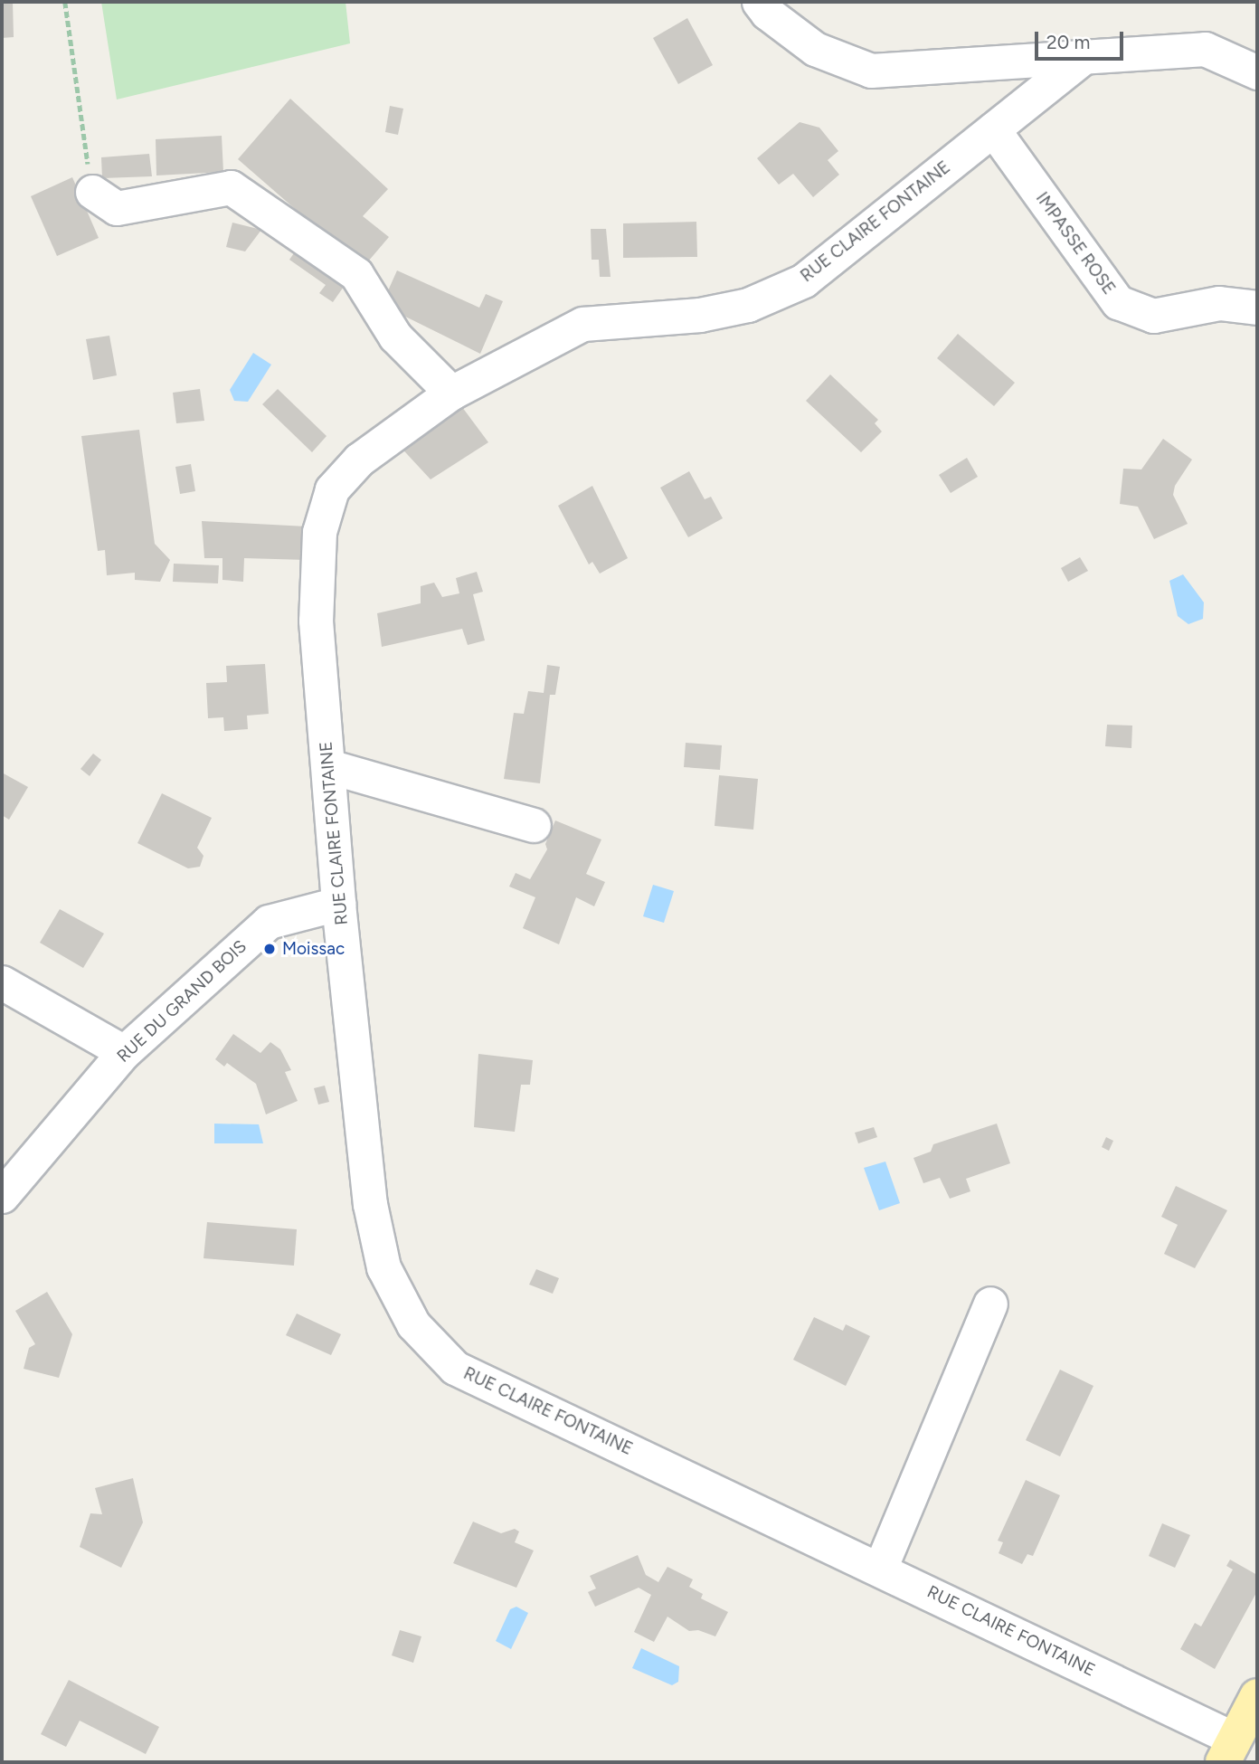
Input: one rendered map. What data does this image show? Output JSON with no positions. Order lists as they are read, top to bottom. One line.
{"streets":{"street":["RUE CLAIRE FONTAINE","IMPASSE ROSE","RUE DU GRAND BOIS"]},"crossings":[["RUE CLAIRE FONTAINE","IMPASSE ROSE"],["RUE CLAIRE FONTAINE","RUE DU GRAND BOIS"]],"places":["Moissac"],"scale_bar":"20 m"}
